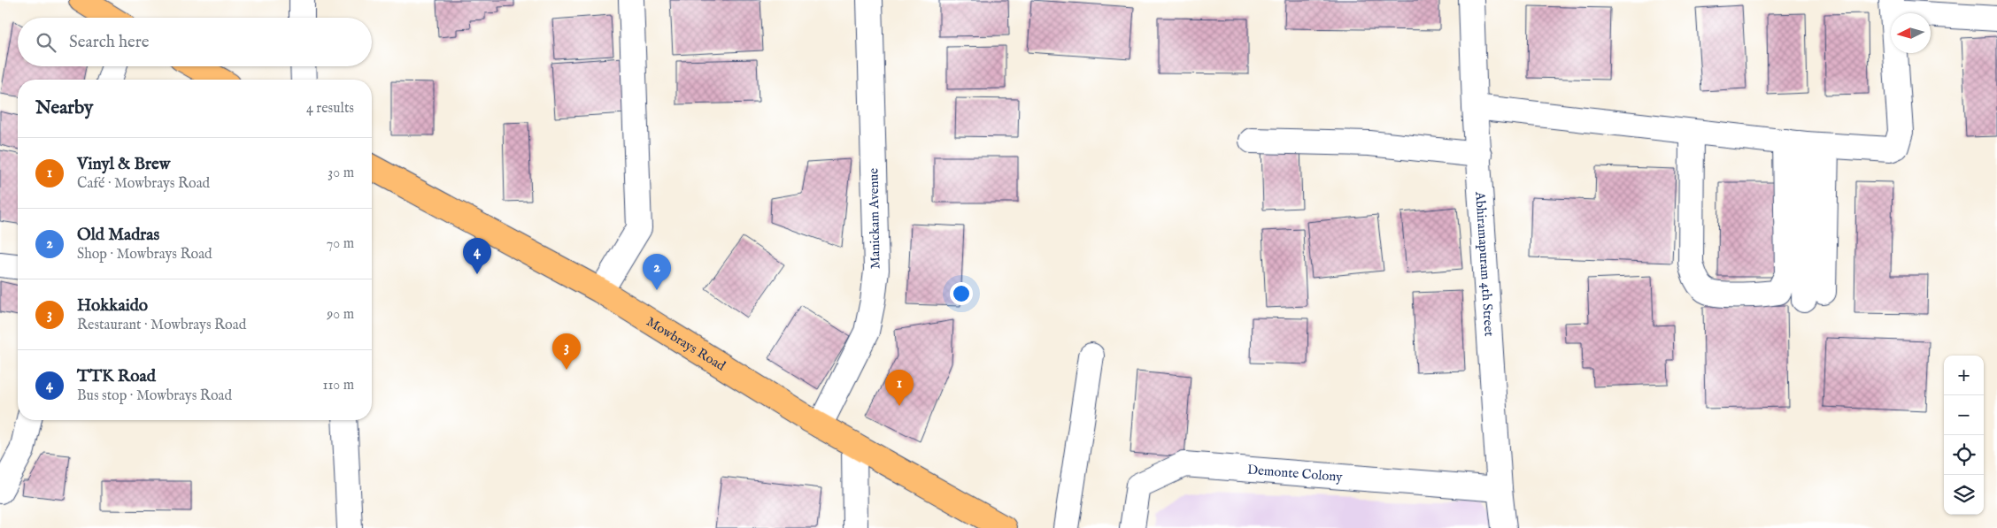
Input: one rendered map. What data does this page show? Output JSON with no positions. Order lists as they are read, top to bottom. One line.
{"streets":{"main road":["Mowbrays Road"],"street":["Manickam Avenue","Abhiramapuram 4th Street","Demonte Colony"]},"crossings":[["Manickam Avenue","Mowbrays Road"],["Abhiramapuram 4th Street","Demonte Colony"]],"north":"left","page":{"search":"Search here","heading":["Nearby","4 results"],"list":[{"mark":"1","name":"Vinyl & Brew","note":"Café · Mowbrays Road","value":"30 m"},{"mark":"2","name":"Old Madras","note":"Shop · Mowbrays Road","value":"70 m"},{"mark":"3","name":"Hokkaido","note":"Restaurant · Mowbrays Road","value":"90 m"},{"mark":"4","name":"TTK Road","note":"Bus stop · Mowbrays Road","value":"110 m"}],"pins":["4","2","3","1"],"map_buttons":["+","−"]}}
